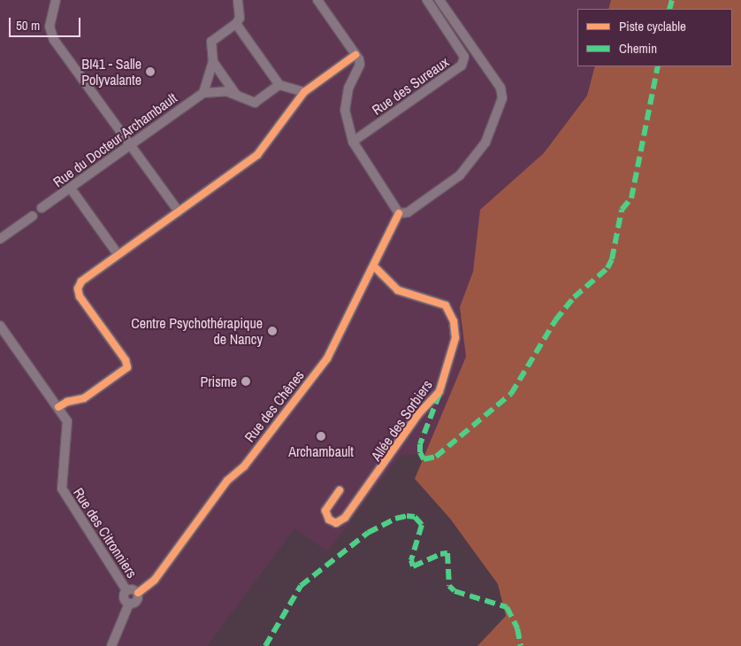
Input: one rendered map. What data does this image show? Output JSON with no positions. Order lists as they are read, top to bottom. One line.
{"streets":{"street":["Rue des Sureaux","Rue du Docteur Archambault","Rue des Chênes","Allée des Sorbiers","Rue des Citronniers"]},"crossings":[["Rue des Chênes","Allée des Sorbiers"]],"places":["BI41 - Salle Polyvalante","Centre Psychothérapique de Nancy","Prisme","Archambault"],"legend":["Piste cyclable","Chemin"],"scale_bar":"50 m"}
